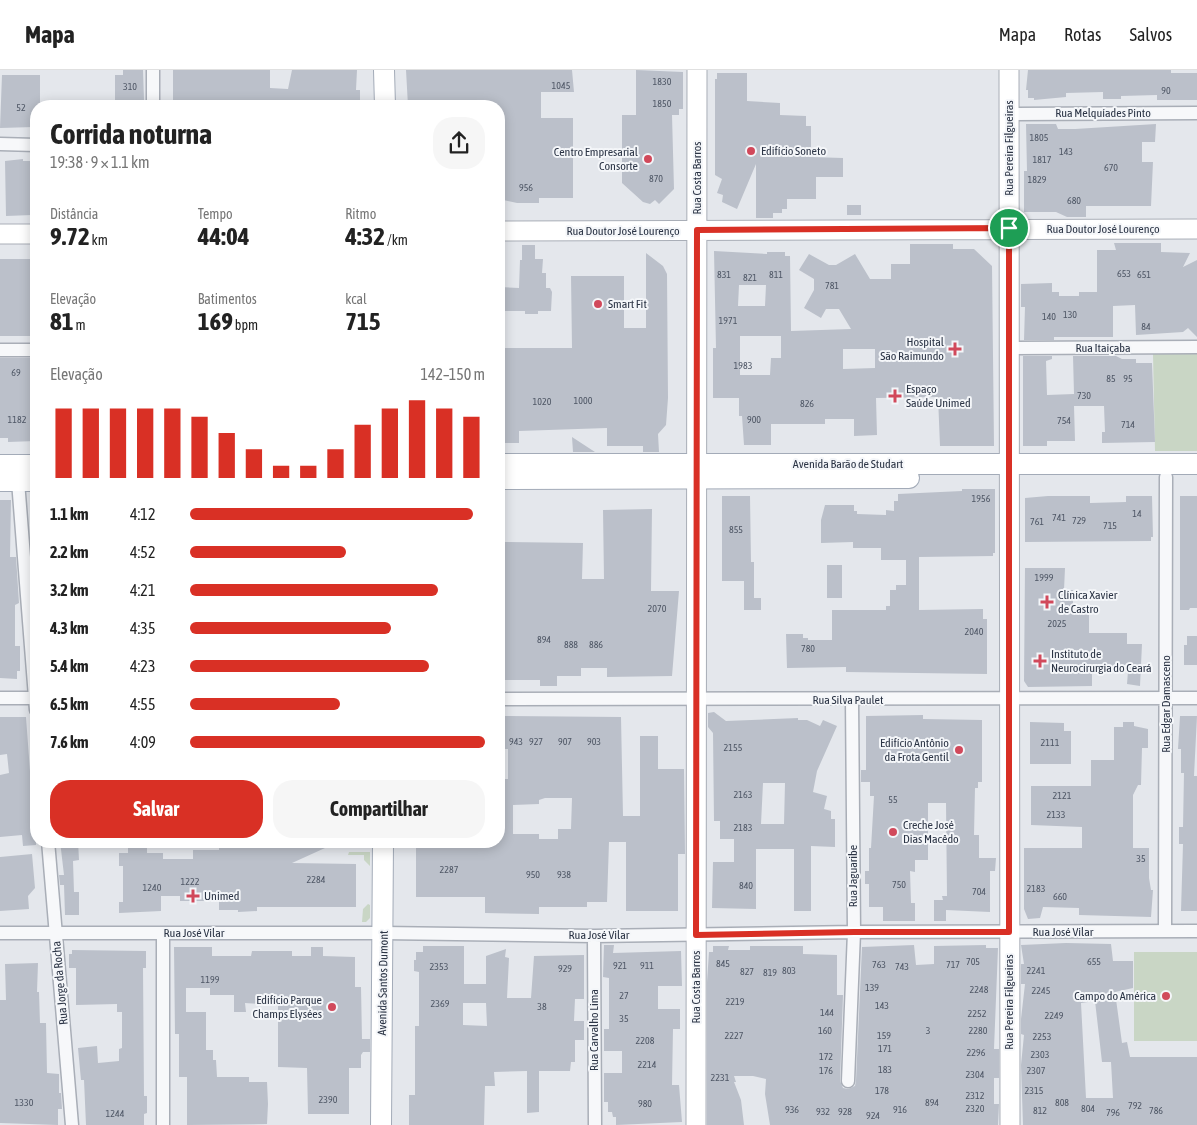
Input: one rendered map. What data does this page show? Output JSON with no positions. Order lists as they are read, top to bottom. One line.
{"streets":{"main road":["Avenida Barão de Studart","Avenida Santos Dumont"],"street":["Rua Melquíades Pinto","Rua Pereira Filgueiras","Rua Costa Barros","Rua Doutor José Lourenço","Rua Itaiçaba","Rua Silva Paulet","Rua Edgar Damasceno","Rua Jaguaribe","Rua José Vilar","Rua Jorge da Rocha","Rua Carvalho Lima"]},"crossings":[["Rua Melquíades Pinto","Rua Pereira Filgueiras"],["Rua Pereira Filgueiras","Rua Doutor José Lourenço"],["Rua Pereira Filgueiras","Rua Itaiçaba"],["Rua Pereira Filgueiras","Avenida Barão de Studart"],["Rua Pereira Filgueiras","Rua Silva Paulet"],["Rua Pereira Filgueiras","Rua José Vilar"],["Rua Costa Barros","Rua Doutor José Lourenço"],["Rua Costa Barros","Avenida Barão de Studart"],["Rua Costa Barros","Rua Silva Paulet"],["Rua Costa Barros","Rua José Vilar"],["Avenida Barão de Studart","Rua Edgar Damasceno"],["Rua Silva Paulet","Rua Edgar Damasceno"],["Rua Silva Paulet","Rua Jaguaribe"],["Rua Edgar Damasceno","Rua José Vilar"],["Rua Jaguaribe","Rua José Vilar"],["Rua José Vilar","Rua Jorge da Rocha"],["Rua José Vilar","Avenida Santos Dumont"],["Rua José Vilar","Rua Carvalho Lima"]],"places":{"other":["Edifício Soneto","Centro Empresarial Consorte","Smart Fit","Edifício Antônio da Frota Gentil","Creche José Dias Macêdo","Campo do América","Edifício Parque Champs Elysées"],"health":["Hospital São Raimundo","Espaço Saúde Unimed","Clínica Xavier de Castro","Instituto de Neurocirurgia do Ceará","Unimed"]},"house_numbers":["1830","1045","310","90","1850","52","1805","143","1817","670","870","1829","956","680","653","831","811","651","821","781","130","140","1971","84","1983","69","85","95","730","1000","1020","826","1182","900","754","714","1956","14","741","729","761","715","855","1999","2070","2025","2040","894","888","886","780","943","927","907","903","2111","2155","2163","2121","55","2133","2183","35","2287","950","938","2284","1222","750","840","1240","2183","704","660","705","655","845","763","717","921","911","2353","743","929","803","2241","827","819","1199","139","2248","2245","27","2219","2369","143","38","144","2252","2249","35","160","3","2280","2227","159","2253","2208","171","2296","2303","172","2214","183","176","2307","2304","2231","178","2315","2312","2390","1330","894","808","980","792","2320","804","936","916","812","786","932","928","796","1244","924"],"page":{"header":"Mapa","nav":["Mapa","Rotas","Salvos"],"heading":["Corrida noturna","19:38 · 9 × 1.1 km"],"stats":[["Distância","9.72 km"],["Tempo","44:04"],["Ritmo","4:32 /km"],["Elevação","81 m"],["Batimentos","169 bpm"],["kcal","715"]],"chart":["Elevação","142–150 m"],"list":[{"name":"1.1 km","note":"4:12"},{"name":"2.2 km","note":"4:52"},{"name":"3.2 km","note":"4:21"},{"name":"4.3 km","note":"4:35"},{"name":"5.4 km","note":"4:23"},{"name":"6.5 km","note":"4:55"},{"name":"7.6 km","note":"4:09"}],"buttons":["Salvar","Compartilhar"]}}
